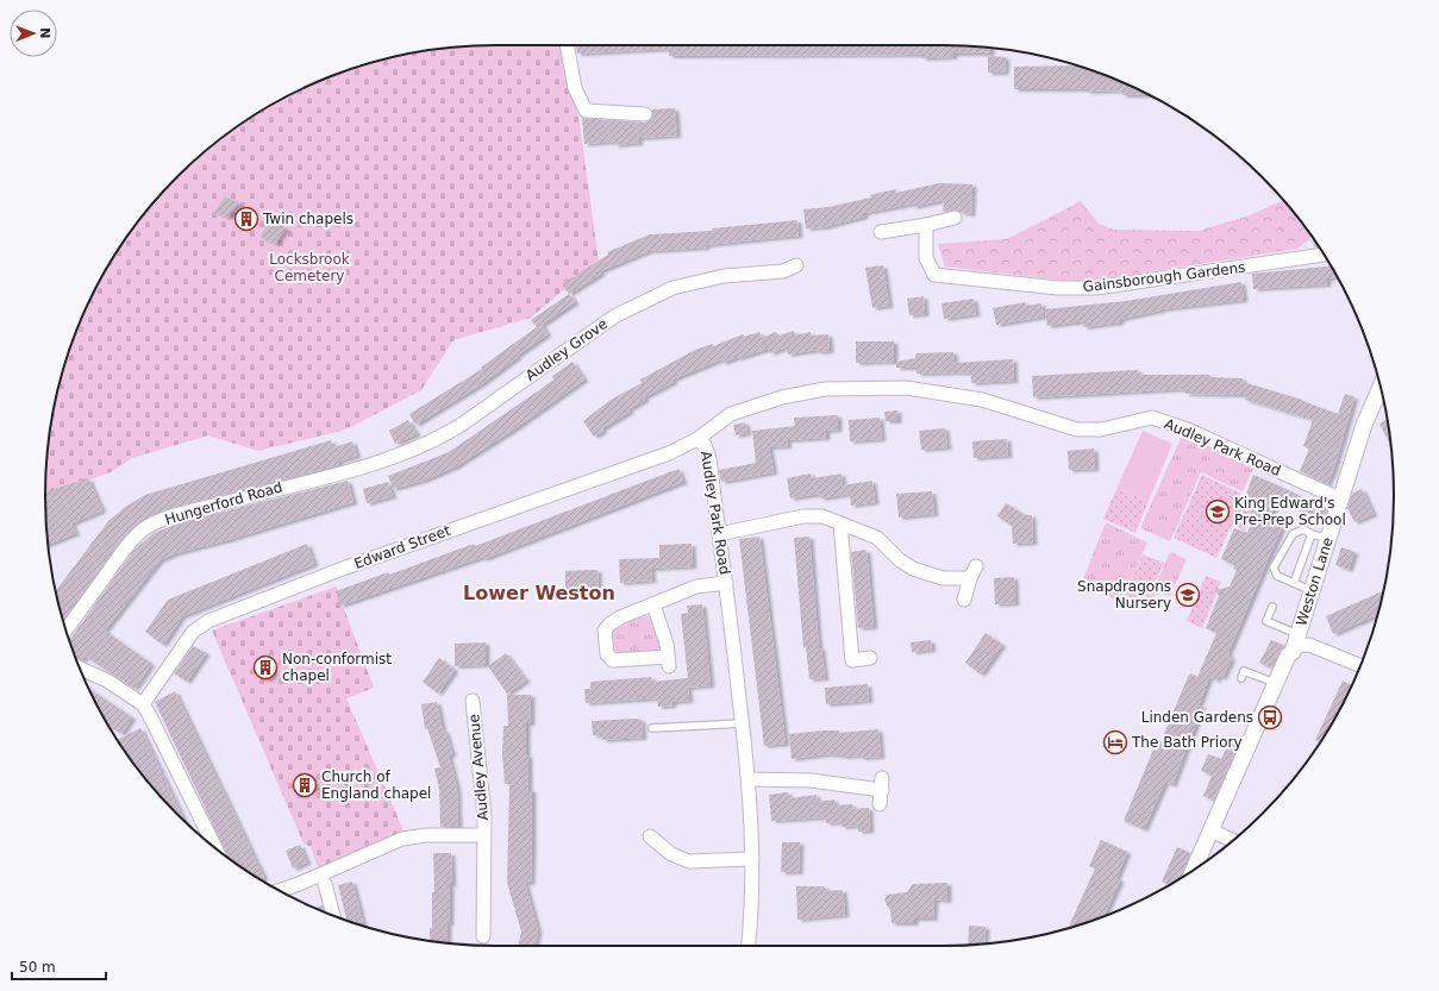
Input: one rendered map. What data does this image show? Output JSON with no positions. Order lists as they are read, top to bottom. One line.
{"streets":{"street":["Gainsborough Gardens","Audley Grove","Audley Park Road","Hungerford Road","Edward Street","Weston Lane","Audley Avenue"]},"crossings":[["Audley Grove","Hungerford Road"],["Audley Park Road","Edward Street"],["Audley Park Road","Weston Lane"]],"districts":["Lower Weston"],"parks":["Locksbrook Cemetery"],"places":{"building":["Twin chapels","Non-conformist chapel","Church of England chapel"],"school or university":["King Edward's Pre-Prep School","Snapdragons Nursery"],"bus stop":["Linden Gardens"],"hotel":["The Bath Priory"]},"scale_bar":"50 m","north":"right"}
